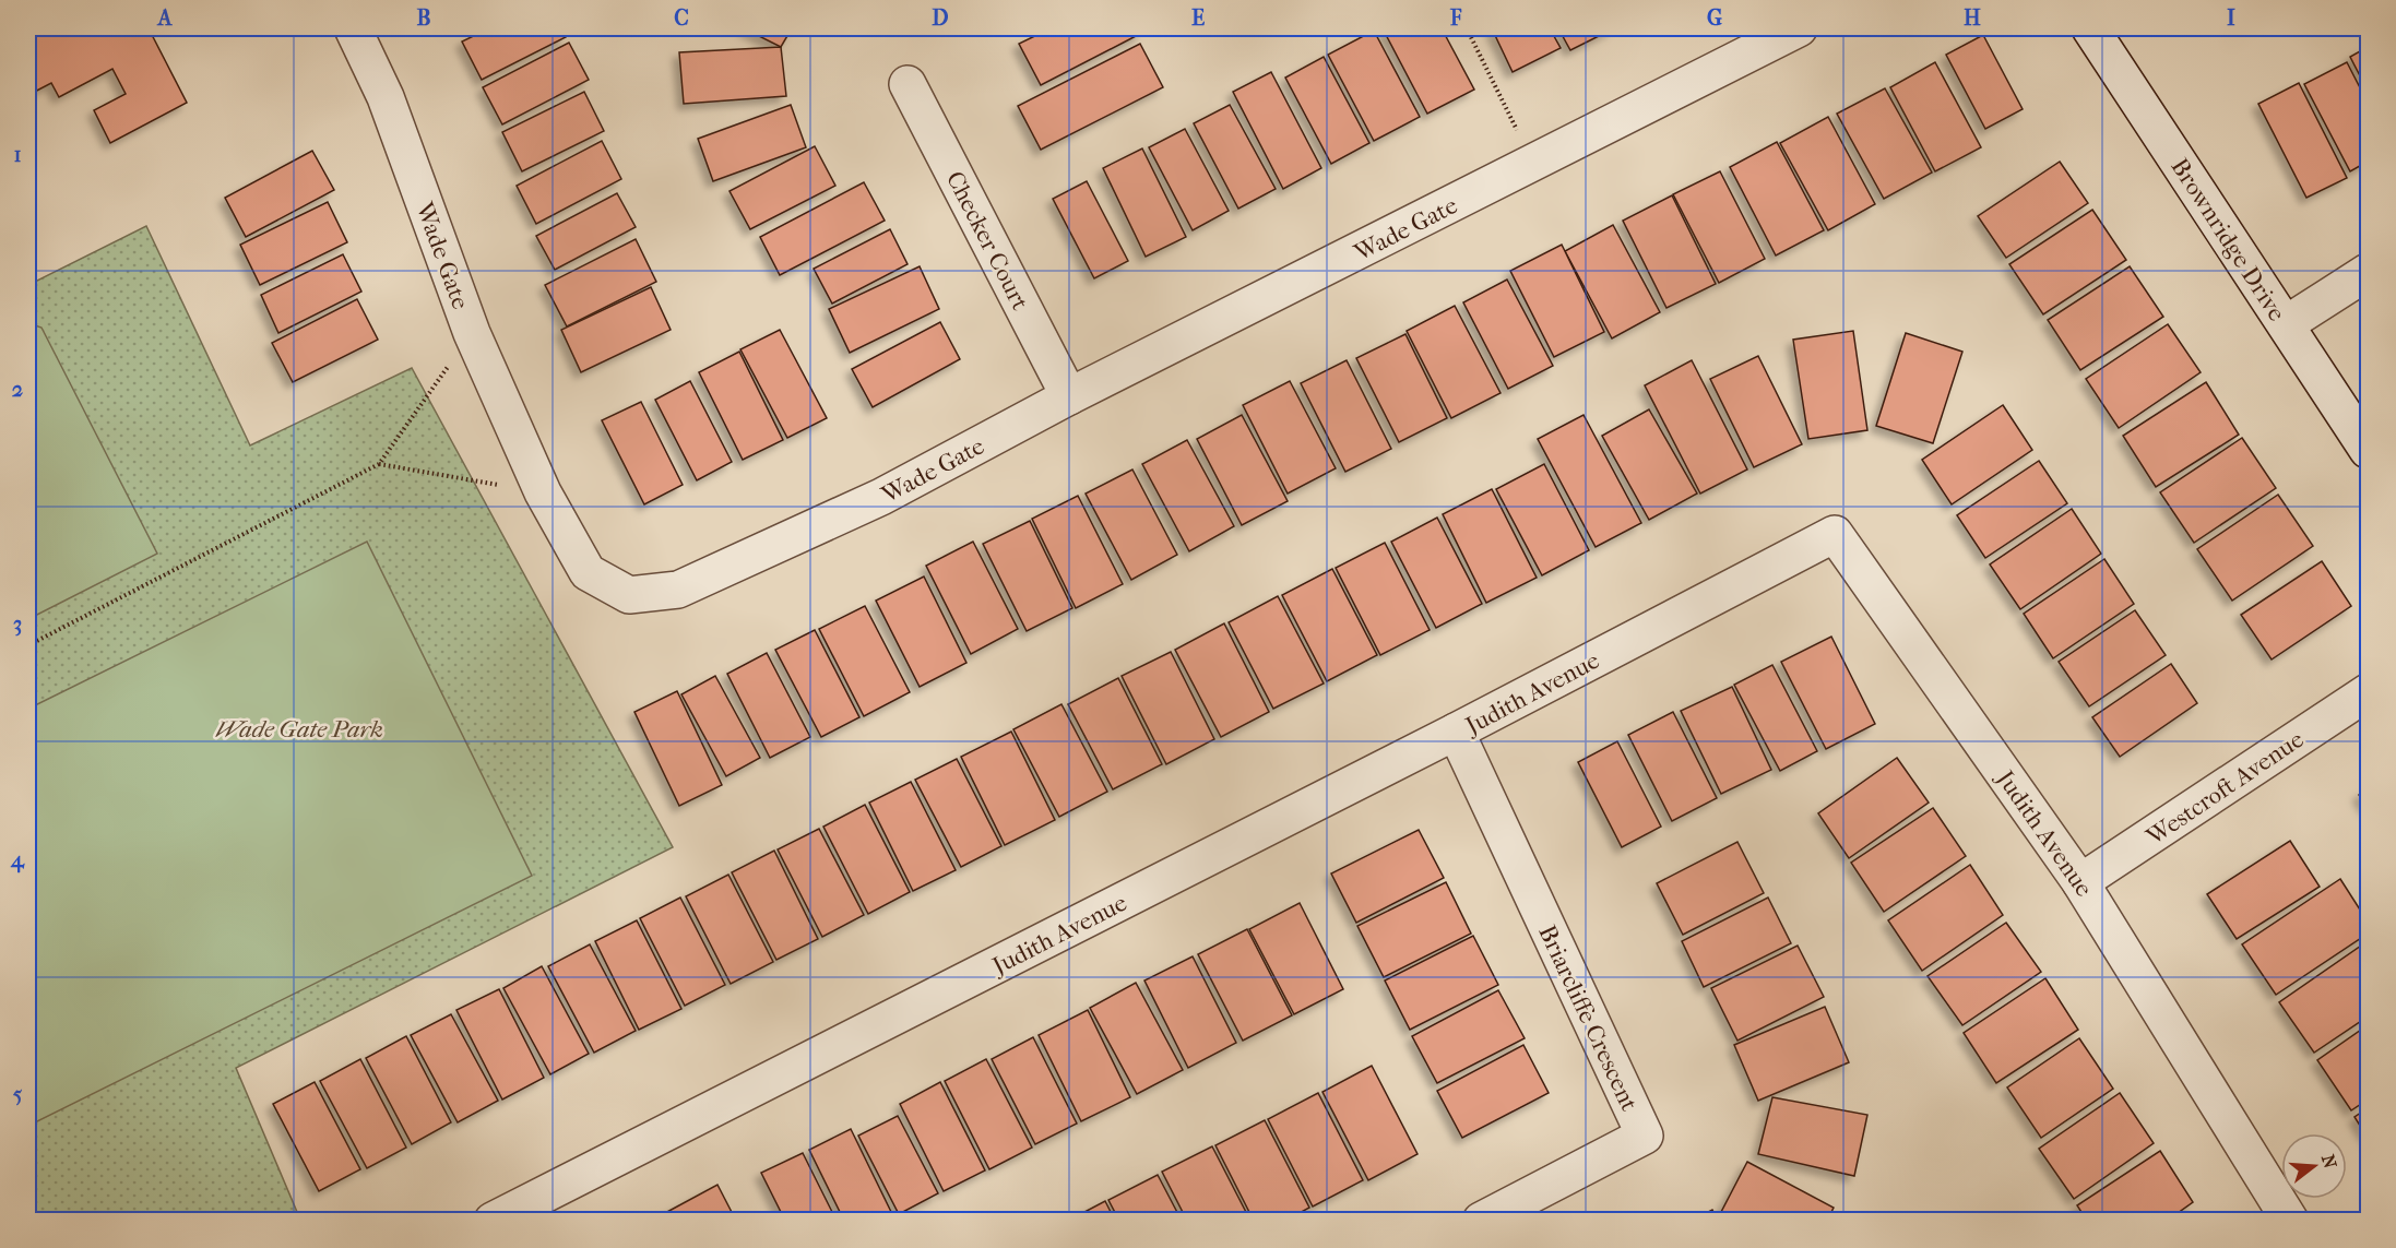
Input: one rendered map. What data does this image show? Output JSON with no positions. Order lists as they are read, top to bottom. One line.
{"streets":{"street":["Wade Gate","Brownridge Drive","Checker Court","Judith Avenue","Westcroft Avenue","Briarcliffe Crescent"]},"crossings":[["Wade Gate","Checker Court"],["Judith Avenue","Westcroft Avenue"],["Judith Avenue","Briarcliffe Crescent"]],"parks":["Wade Gate Park"],"north":"right","grid":{"columns":["A","B","C","D","E","F","G","H","I"],"rows":["1","2","3","4","5"]}}
